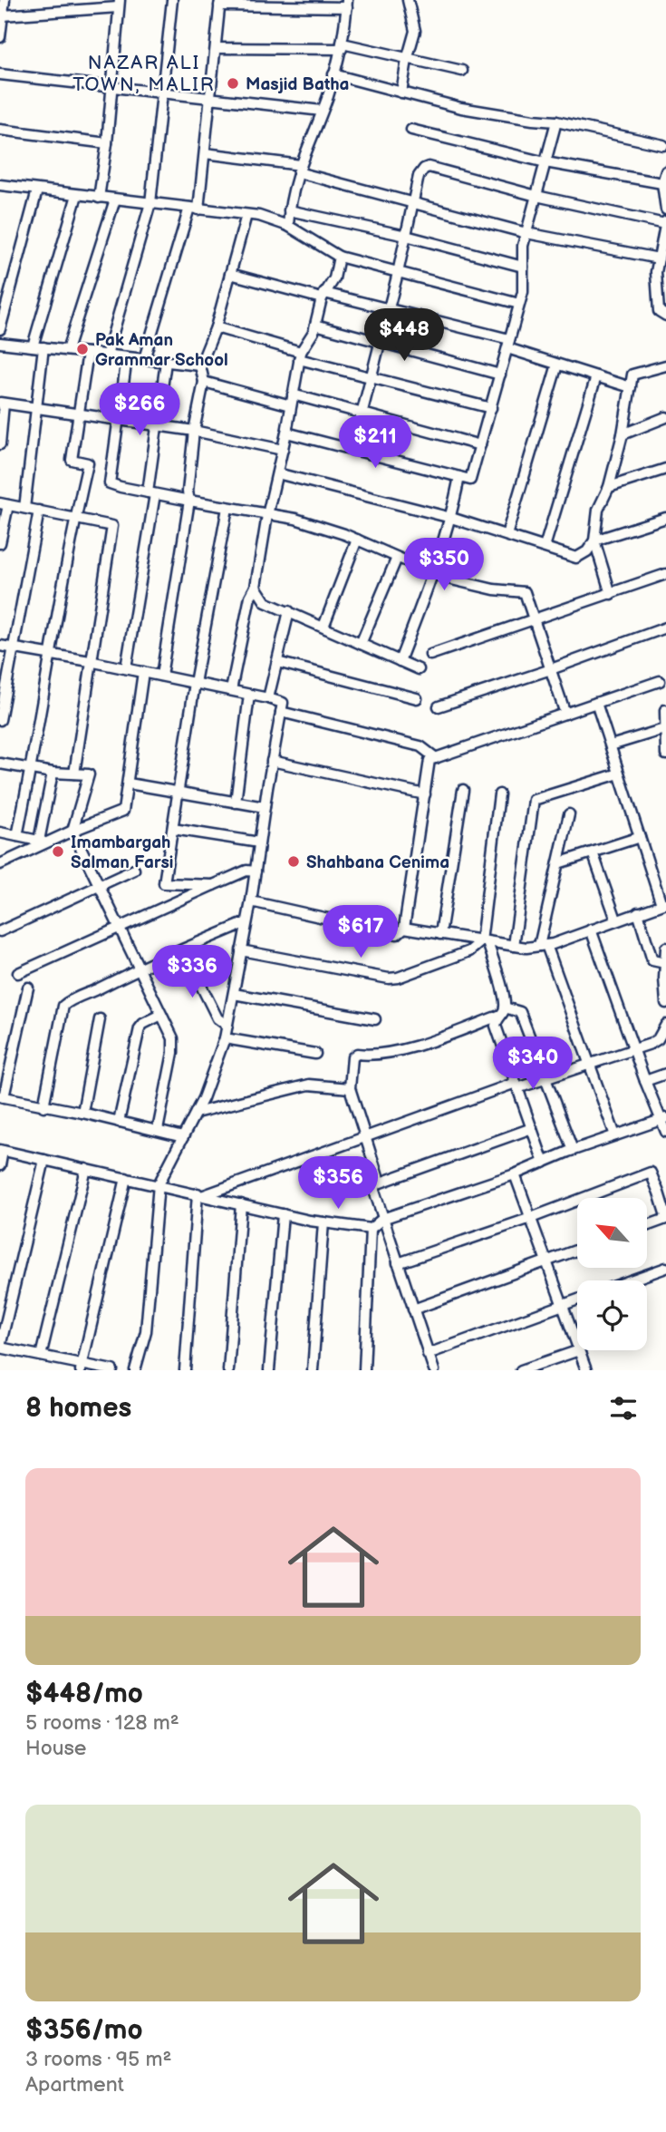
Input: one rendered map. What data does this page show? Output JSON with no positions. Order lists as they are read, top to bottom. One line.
{"districts":["NAZAR ALI TOWN, MALIR"],"places":["Masjid Batha","Pak Aman Grammar School","Imambargah Salman Farsi","Shahbana Cenima"],"north":"top left","page":{"price":["$448","$266","$211","$350","$617","$336","$340","$356"],"heading":"8 homes","list":[{"name":"$448/mo","note":"5 rooms · 128 m² · House"},{"name":"$356/mo","note":"3 rooms · 95 m² · Apartment"}]}}
